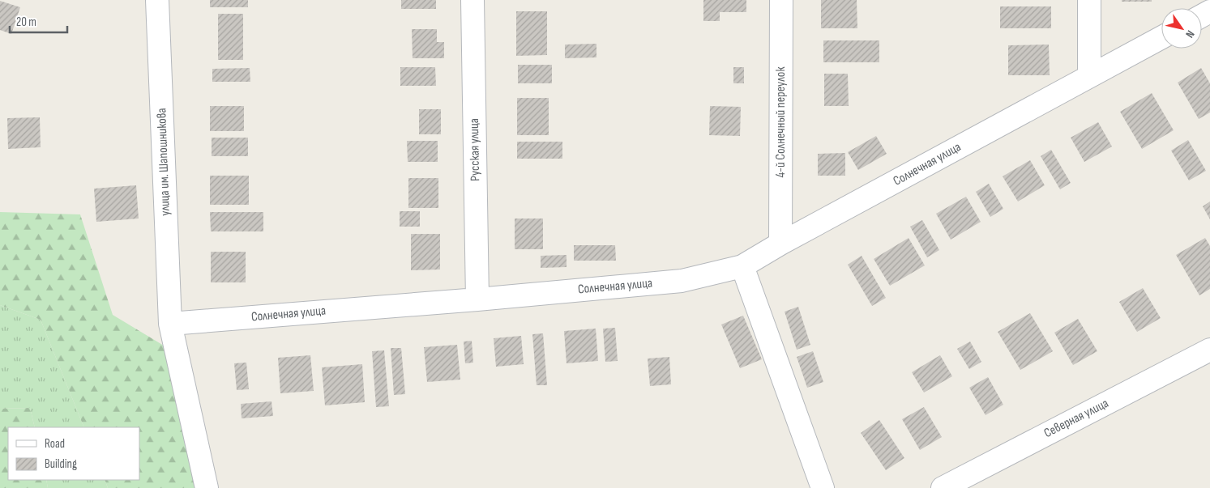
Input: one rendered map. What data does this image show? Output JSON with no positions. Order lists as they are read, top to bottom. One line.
{"streets":{"street":["4-й Солнечный переулок","Русская улица","улица им. Шапошникова","Солнечная улица","Северная улица"]},"crossings":[["4-й Солнечный переулок","Солнечная улица"],["Русская улица","Солнечная улица"],["улица им. Шапошникова","Солнечная улица"]],"legend":["Road","Building"],"scale_bar":"20 m","north":"bottom right"}
